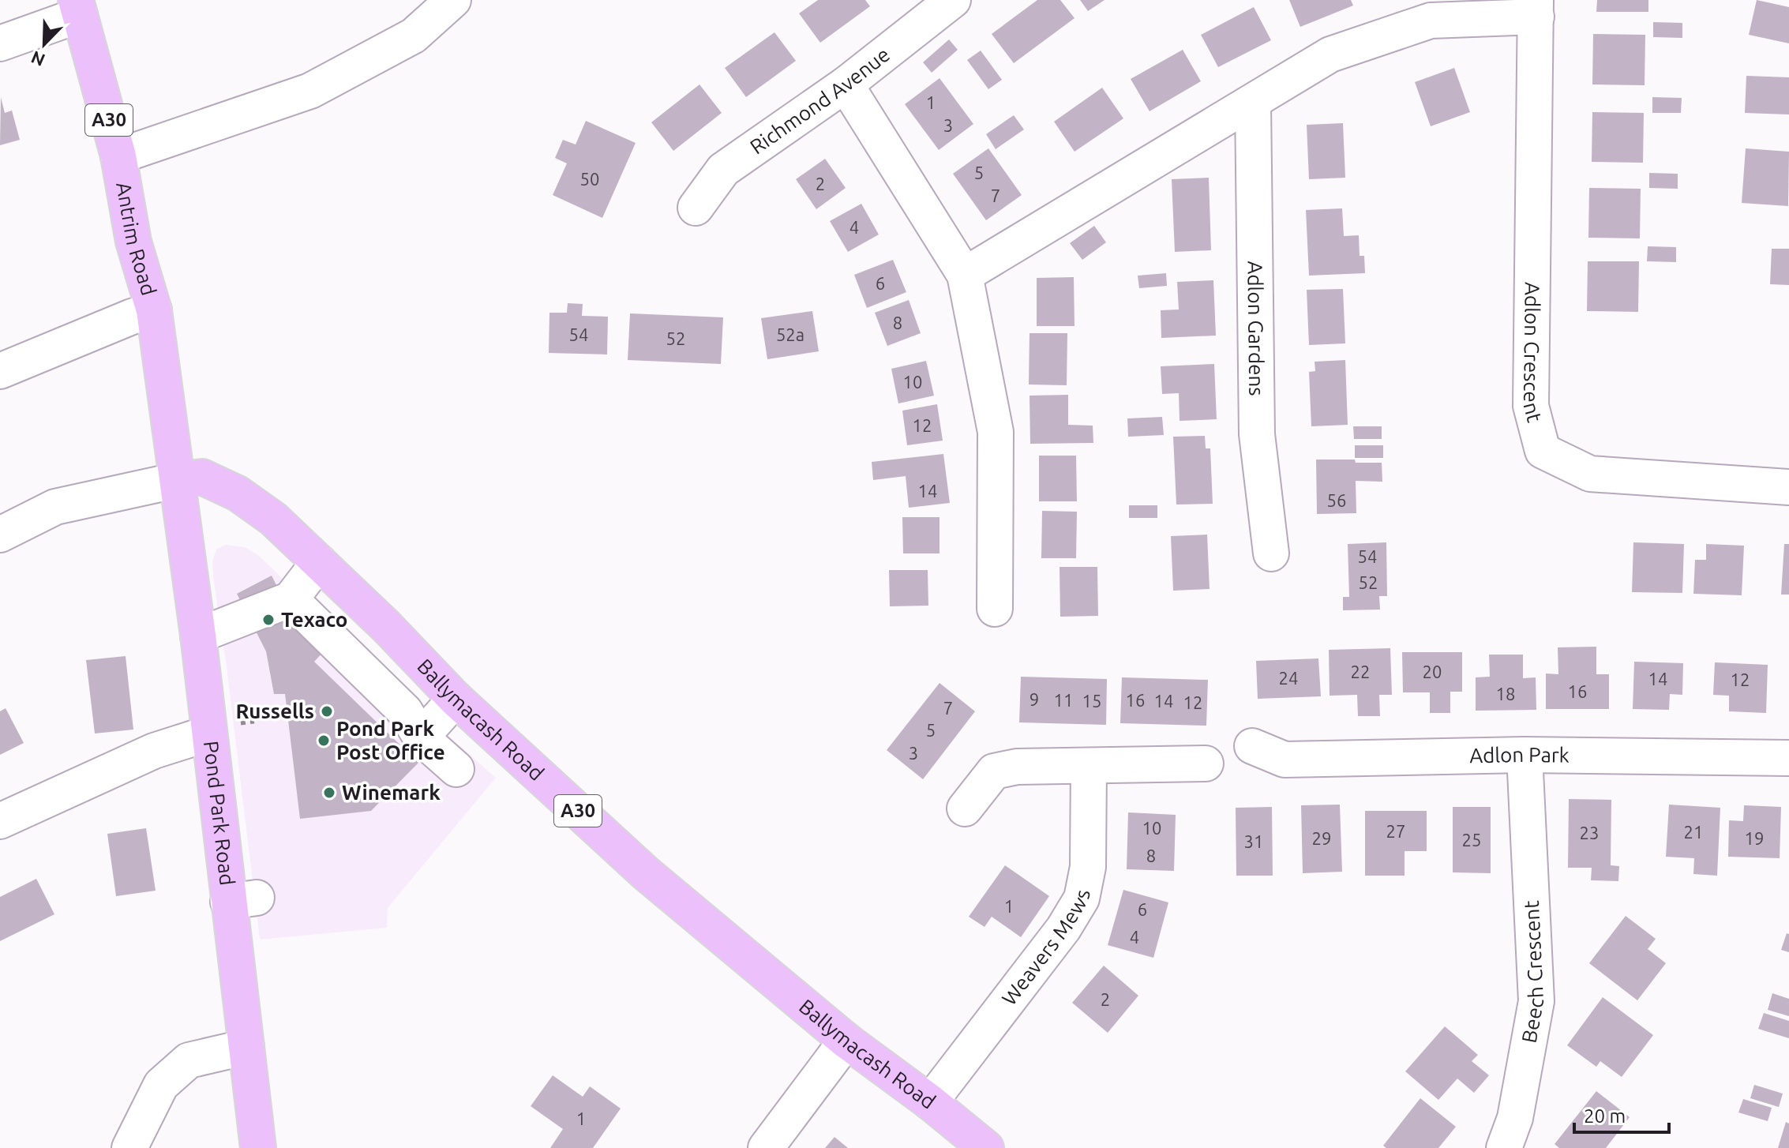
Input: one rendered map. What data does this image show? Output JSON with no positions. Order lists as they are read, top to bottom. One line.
{"streets":{"main road":["A30","Antrim Road","Ballymacash Road","Pond Park Road"],"street":["Richmond Avenue","Adlon Gardens","Adlon Crescent","Adlon Park","Weavers Mews","Beech Crescent"]},"crossings":[["Antrim Road","Ballymacash Road"],["Antrim Road","Pond Park Road"],["Ballymacash Road","Pond Park Road"],["Ballymacash Road","Weavers Mews"],["Adlon Park","Beech Crescent"]],"places":["Texaco","Russells","Pond Park Post Office","Winemark"],"house_numbers":["1","3","5","50","2","7","4","6","8","54","52a","52","10","12","14","56","54","52","22","20","24","14","12","16","18","9","11","16","15","14","12","7","5","3","10","27","21","23","29","19","25","31","8","1","6","4","2","1"],"scale_bar":"20 m","north":"bottom left"}
